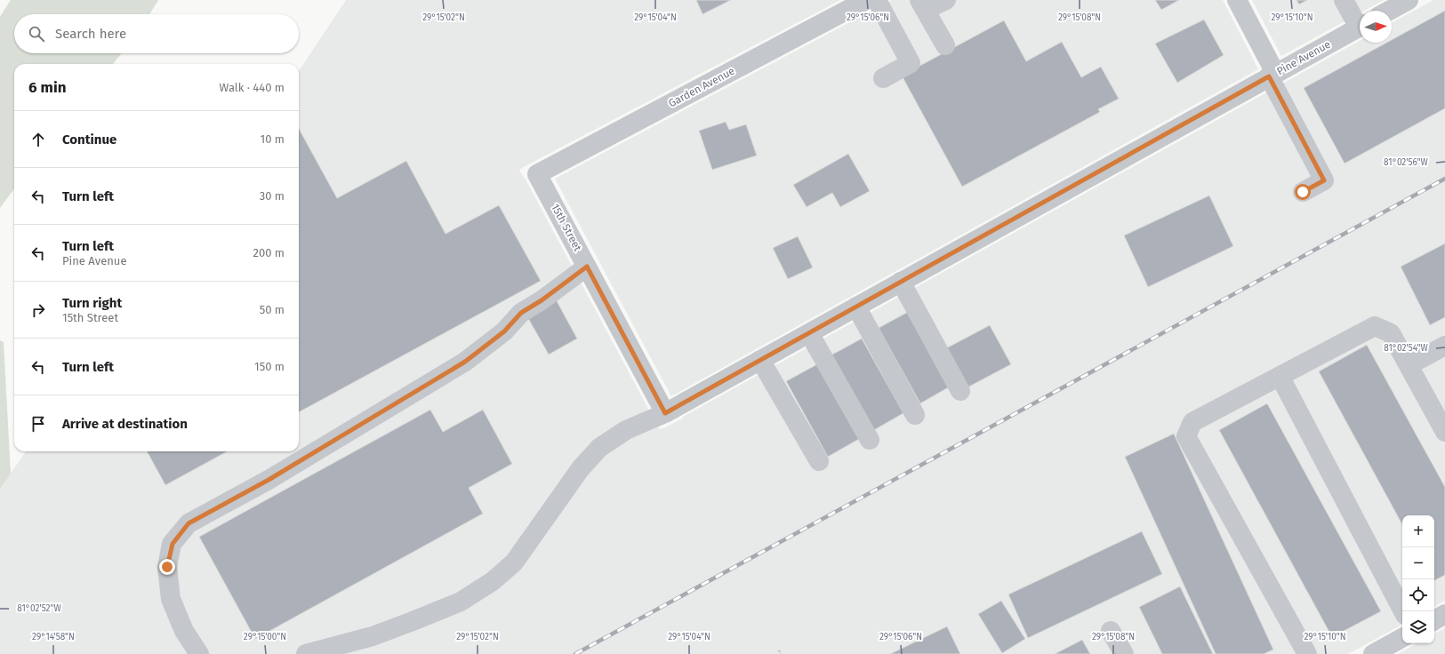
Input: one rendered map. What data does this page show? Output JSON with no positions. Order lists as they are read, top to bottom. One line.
{"streets":{"street":["Pine Avenue","Garden Avenue","15th Street"]},"crossings":[["Pine Avenue","15th Street"],["Garden Avenue","15th Street"]],"north":"right","page":{"search":"Search here","heading":["6 min","Walk · 440 m"],"list":[["Continue","10 m"],["Turn left","30 m"],["Turn left","Pine Avenue","200 m"],["Turn right","15th Street","50 m"],["Turn left","150 m"],"Arrive at destination"],"map_buttons":["+","−"]},"coordinates":["29°15'02\"N","29°15'04\"N","29°15'06\"N","29°15'08\"N","29°15'10\"N","81°02'56\"W","81°02'54\"W","81°02'52\"W","29°14'58\"N","29°15'00\"N"]}
